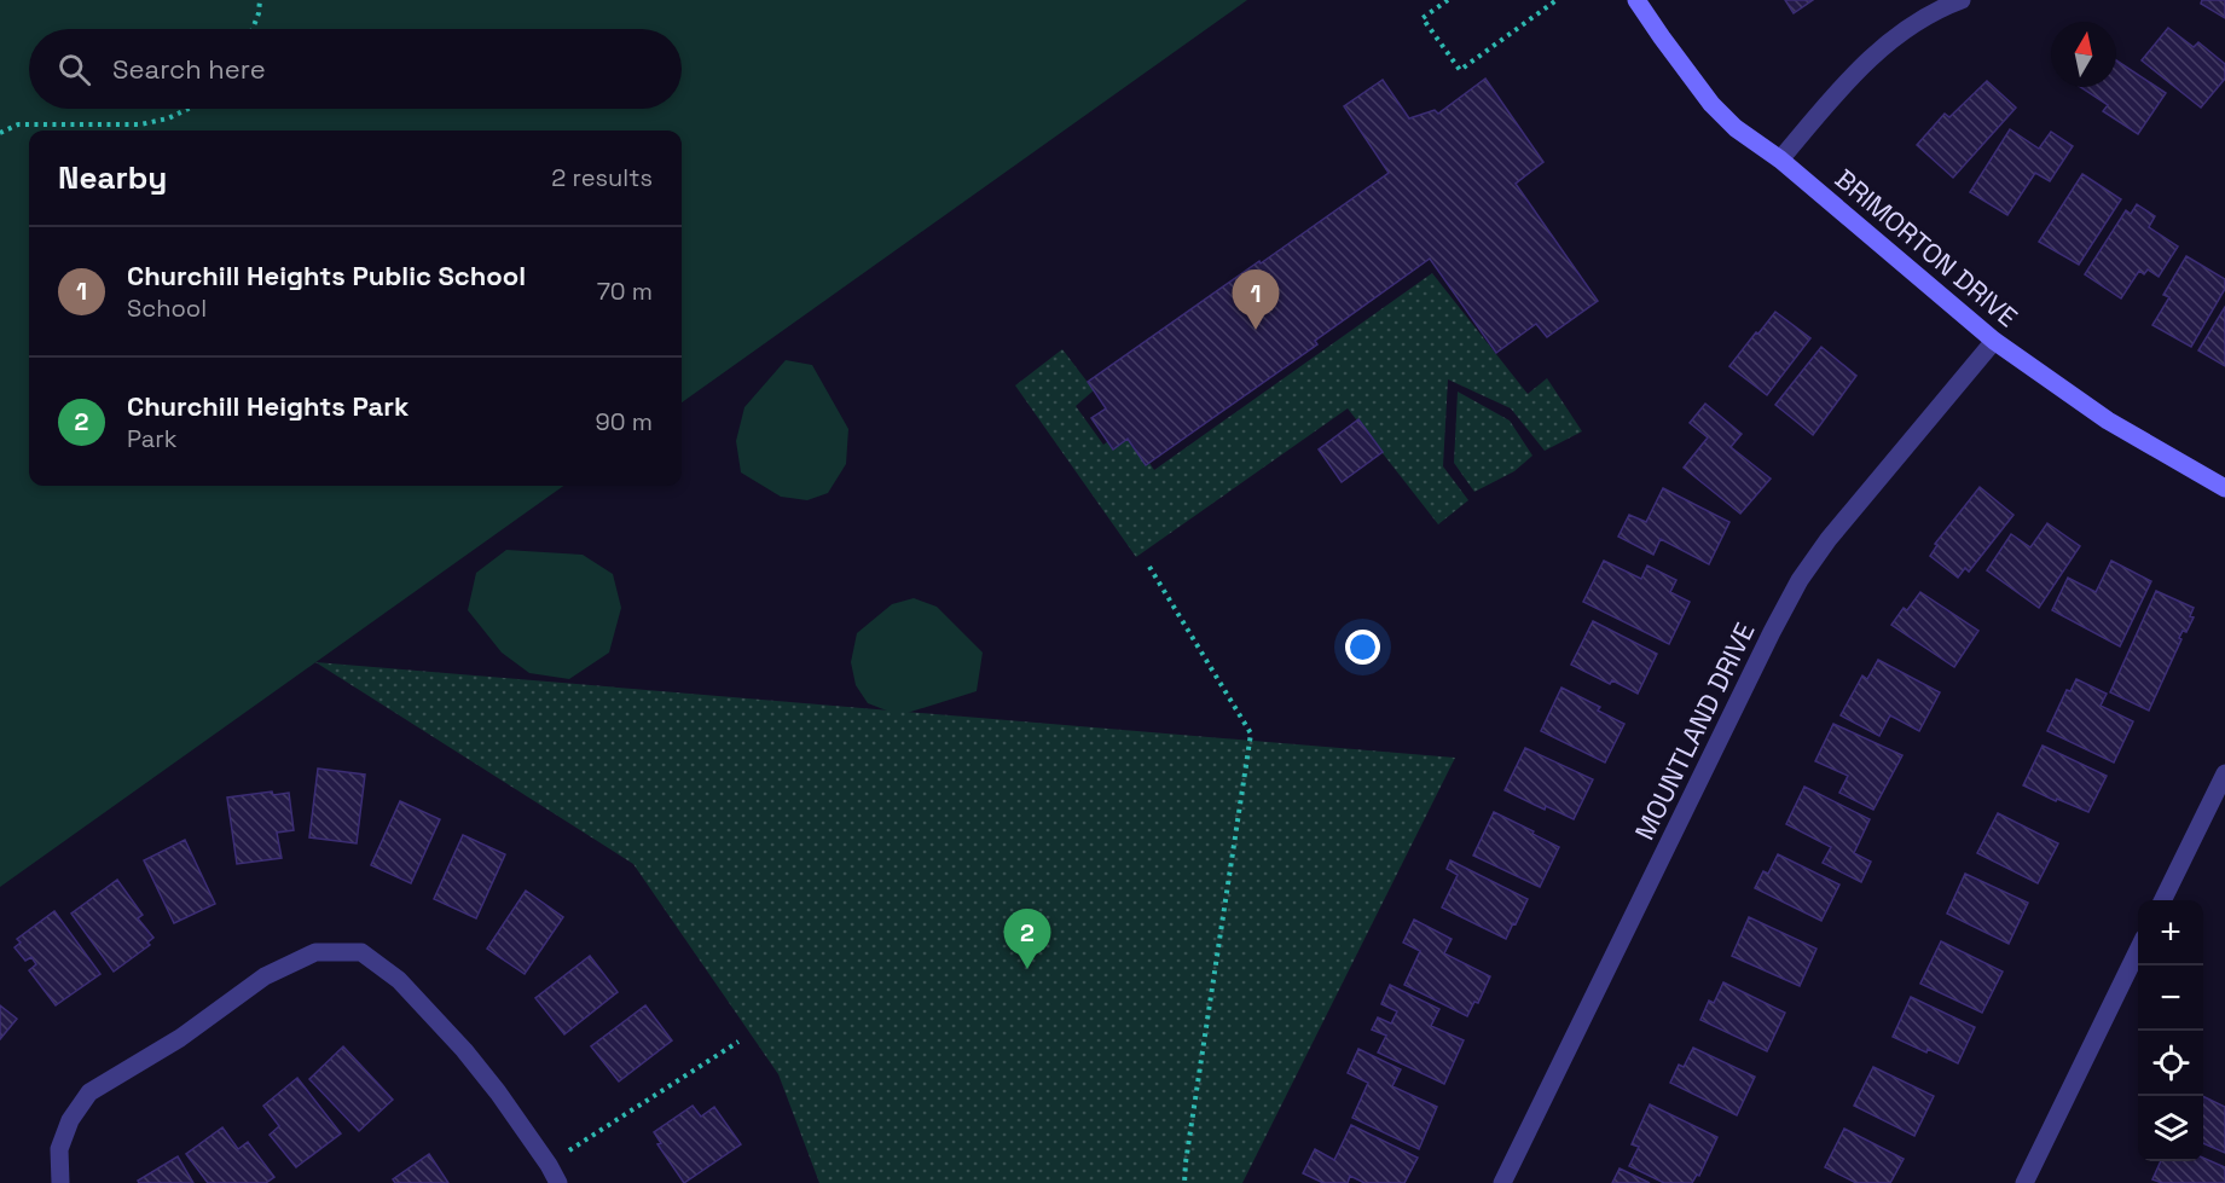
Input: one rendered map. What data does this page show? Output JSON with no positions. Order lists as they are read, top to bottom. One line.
{"streets":{"street":["BRIMORTON DRIVE","MOUNTLAND DRIVE"]},"crossings":[["BRIMORTON DRIVE","MOUNTLAND DRIVE"]],"north":"top","page":{"search":"Search here","heading":["Nearby","2 results"],"list":[{"mark":"1","name":"Churchill Heights Public School","note":"School","value":"70 m"},{"mark":"2","name":"Churchill Heights Park","note":"Park","value":"90 m"}],"pins":["1","2"],"map_buttons":["+","−"]}}
